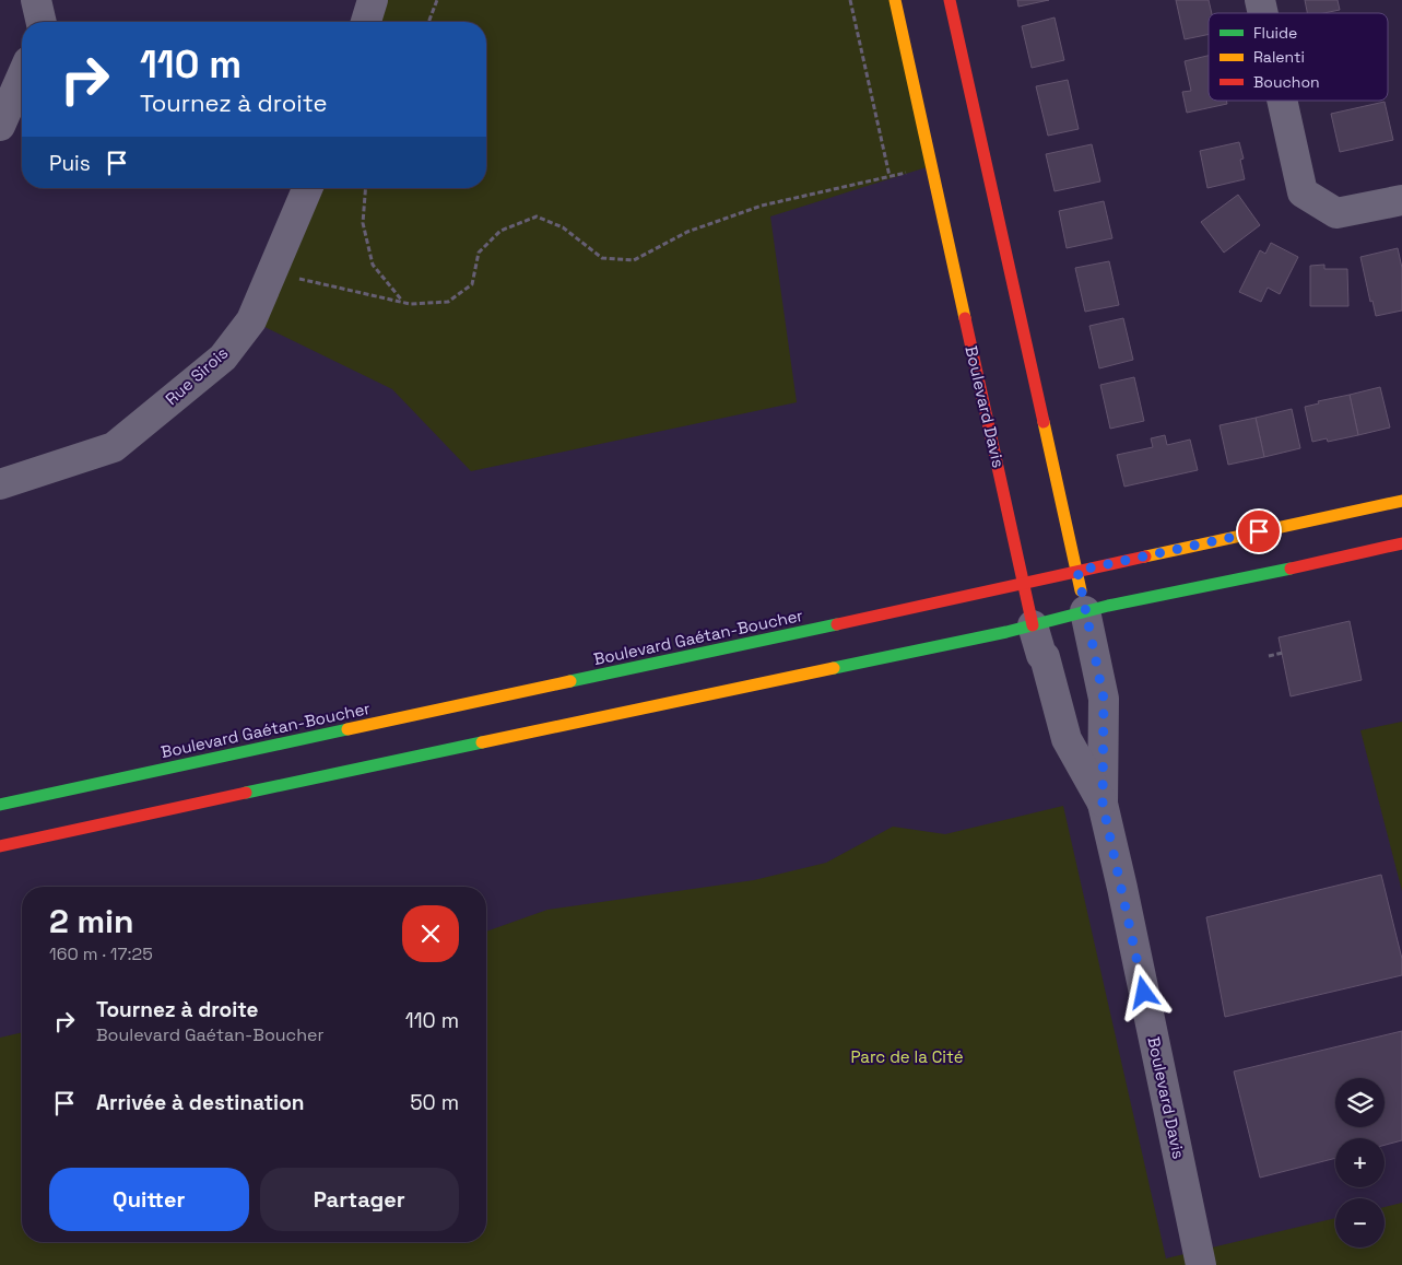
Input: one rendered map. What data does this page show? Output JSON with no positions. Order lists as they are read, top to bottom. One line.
{"streets":{"main road":["Boulevard Davis","Boulevard Gaétan-Boucher"],"street":["Rue Sirois"]},"crossings":[["Boulevard Davis","Boulevard Gaétan-Boucher"]],"parks":["Parc de la Cité"],"legend":["Fluide","Ralenti","Bouchon"],"page":{"turn":["110 m","Tournez à droite"],"then":"Puis","heading":["2 min","160 m · 17:25"],"list":[{"name":"Tournez à droite","note":"Boulevard Gaétan-Boucher","value":"110 m"},{"name":"Arrivée à destination","value":"50 m"}],"map_buttons":["+","−"],"buttons":["Quitter","Partager"]}}
